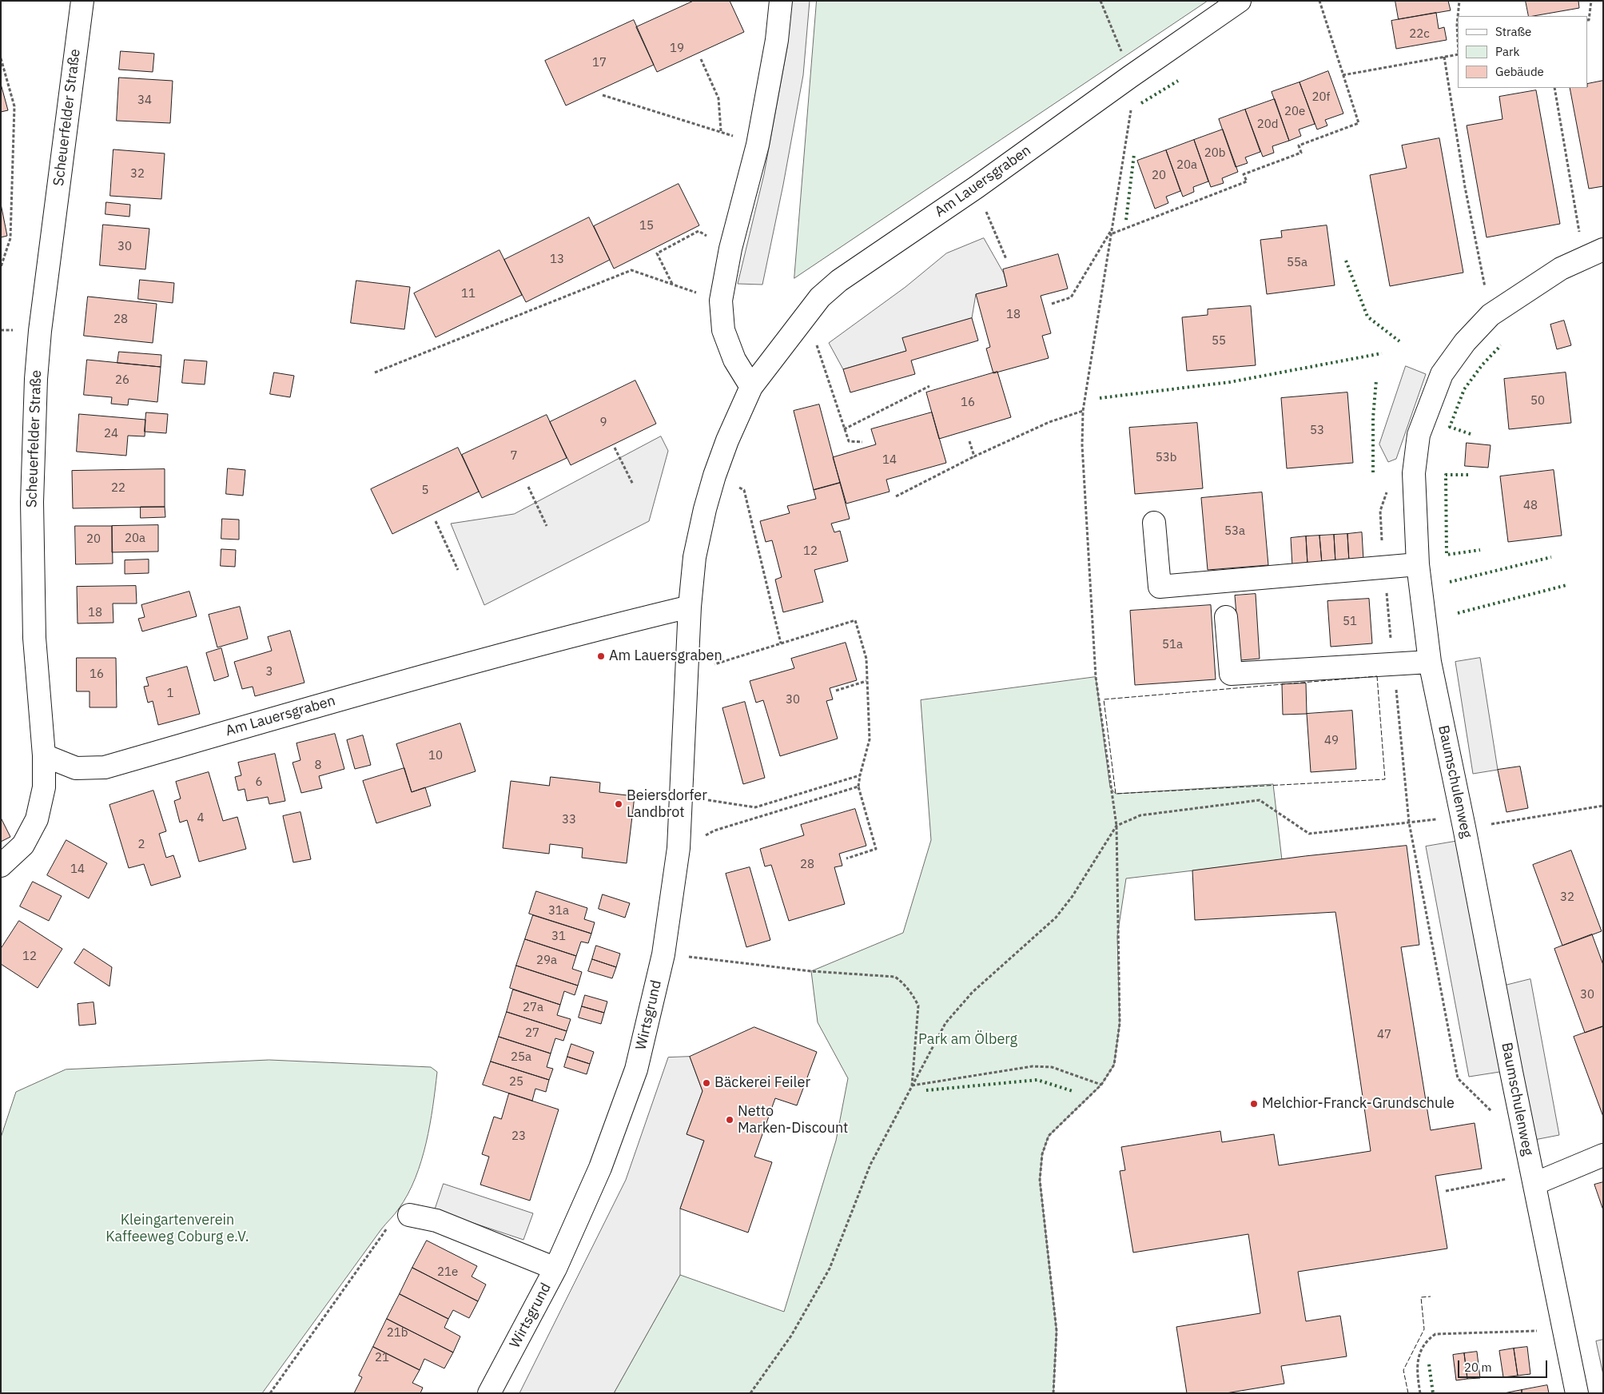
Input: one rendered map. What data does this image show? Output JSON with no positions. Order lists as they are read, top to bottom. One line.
{"streets":{"street":["Scheuerfelder Straße","Am Lauersgraben","Baumschulenweg","Wirtsgrund"]},"crossings":[["Scheuerfelder Straße","Am Lauersgraben"],["Am Lauersgraben","Wirtsgrund"]],"parks":["Park am Ölberg","Kleingartenverein Kaffeeweg Coburg e.V."],"places":["Am Lauersgraben","Beiersdorfer Landbrot","Bäckerei Feiler","Melchior-Franck-Grundschule","Netto Marken-Discount"],"house_numbers":["22c","19","17","20f","34","20e","20d","20b","20a","32","20","15","30","13","55a","11","18","28","55","26","50","16","9","53","24","7","53b","14","22","5","48","53a","20a","20","12","18","51","51a","3","16","1","30","49","10","8","6","4","33","2","28","14","32","31a","31","12","29a","30","27a","27","47","25a","25","23","21e","21b","21"],"legend":["Straße","Park","Gebäude"],"scale_bar":"20 m"}
